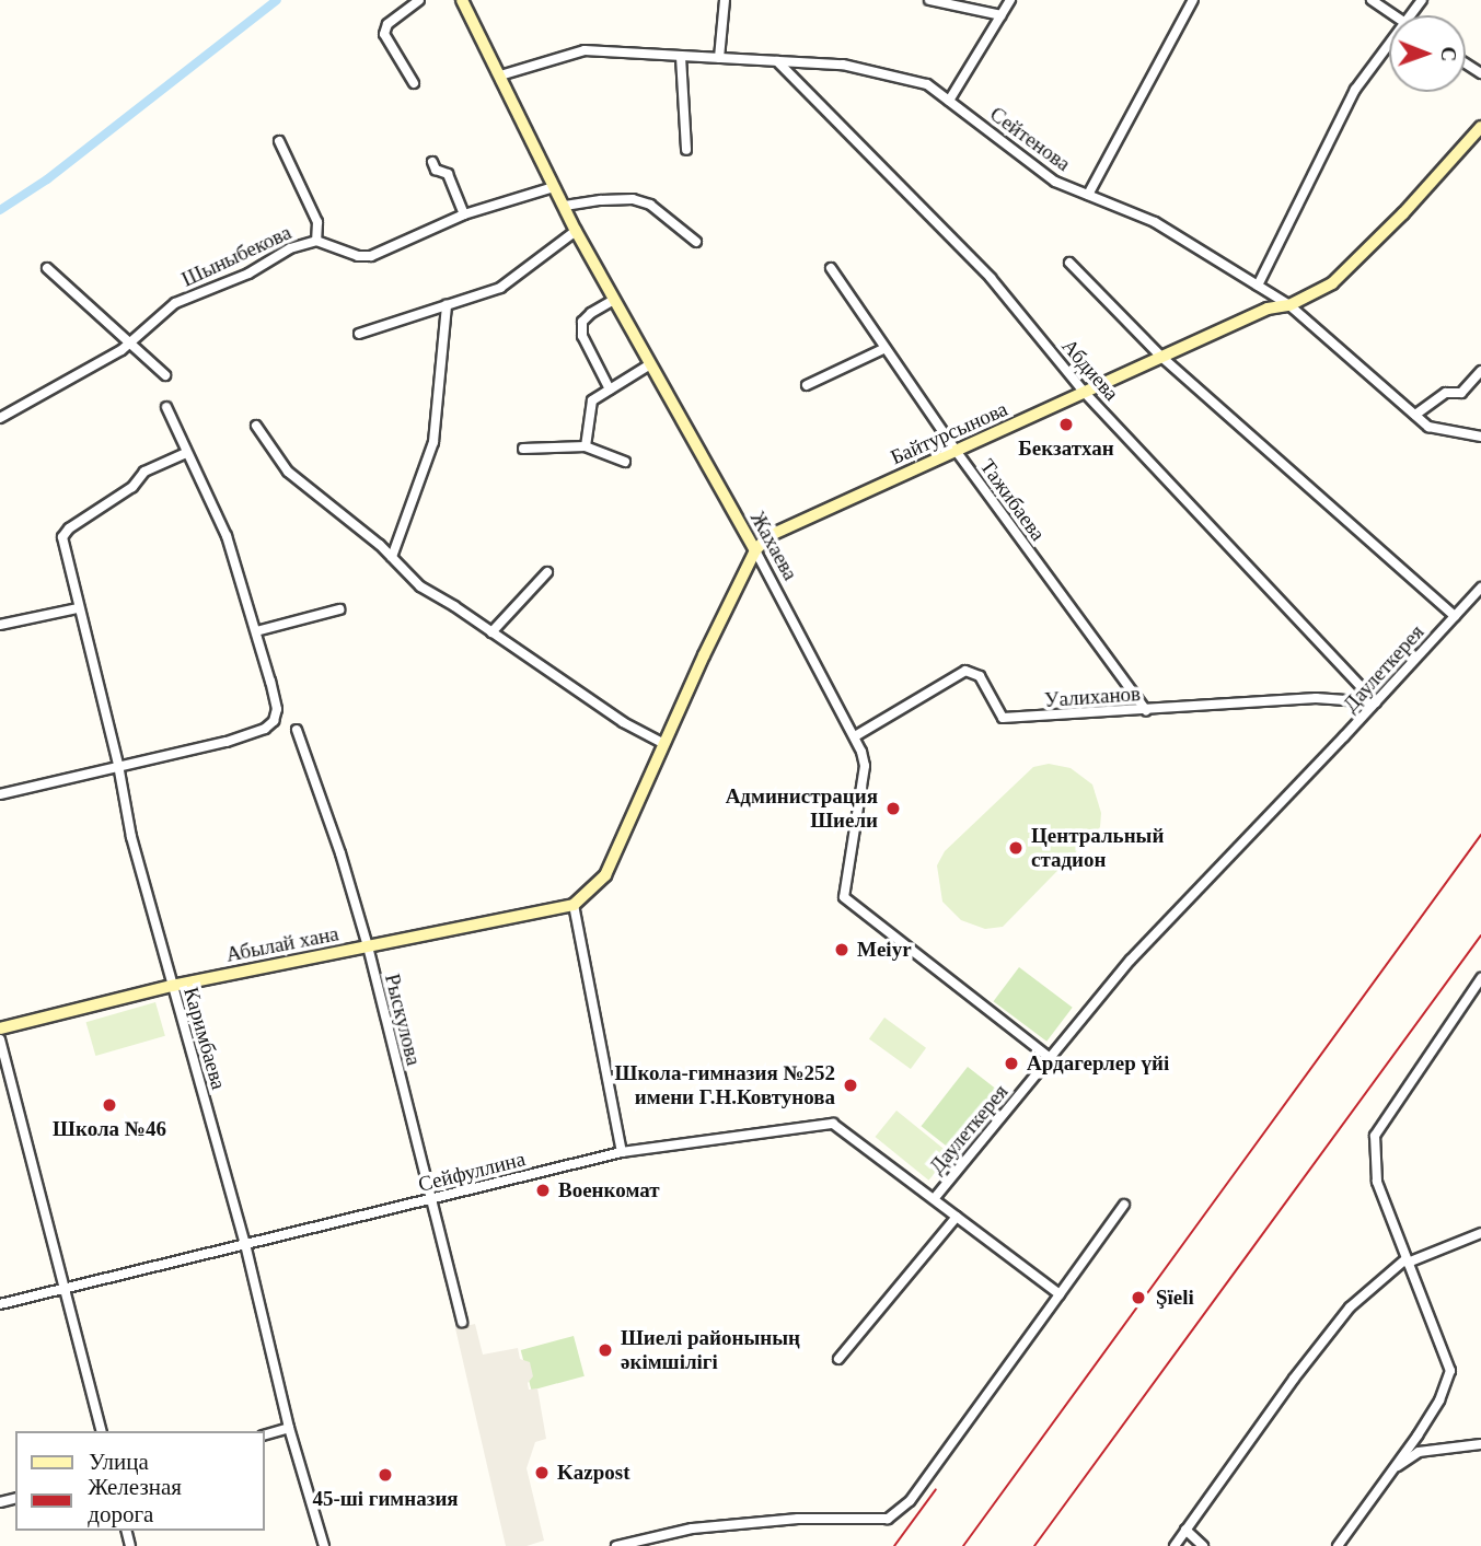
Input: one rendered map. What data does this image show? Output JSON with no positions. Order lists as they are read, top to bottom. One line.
{"streets":{"main road":["Байтурсынова","Жахаева","Абылай хана"],"street":["Сейтенова","Шыныбекова","Абдиева","Тажибаева","Даулеткерея","Уалиханов","Рыскулова","Каримбаева","Сейфуллина"]},"crossings":[["Сейтенова","Абдиева"],["Сейтенова","Байтурсынова"],["Сейтенова","Жахаева"],["Шыныбекова","Жахаева"],["Абдиева","Байтурсынова"],["Абдиева","Даулеткерея"],["Абдиева","Уалиханов"],["Байтурсынова","Тажибаева"],["Байтурсынова","Жахаева"],["Байтурсынова","Абылай хана"],["Тажибаева","Уалиханов"],["Жахаева","Даулеткерея"],["Жахаева","Уалиханов"],["Даулеткерея","Уалиханов"],["Даулеткерея","Сейфуллина"],["Абылай хана","Рыскулова"],["Абылай хана","Каримбаева"],["Рыскулова","Сейфуллина"],["Каримбаева","Сейфуллина"]],"places":["Бекзатхан","Администрация Шиели","Центральный стадион","Meiyr","Ардагерлер үйі","Школа-гимназия №252 имени Г.Н.Ковтунова","Школа №46","Военкомат","Şïeli","Шиелі районының әкімшілігі","Kazpost","45-ші гимназия"],"legend":["Улица","Железная дорога"],"north":"right"}
